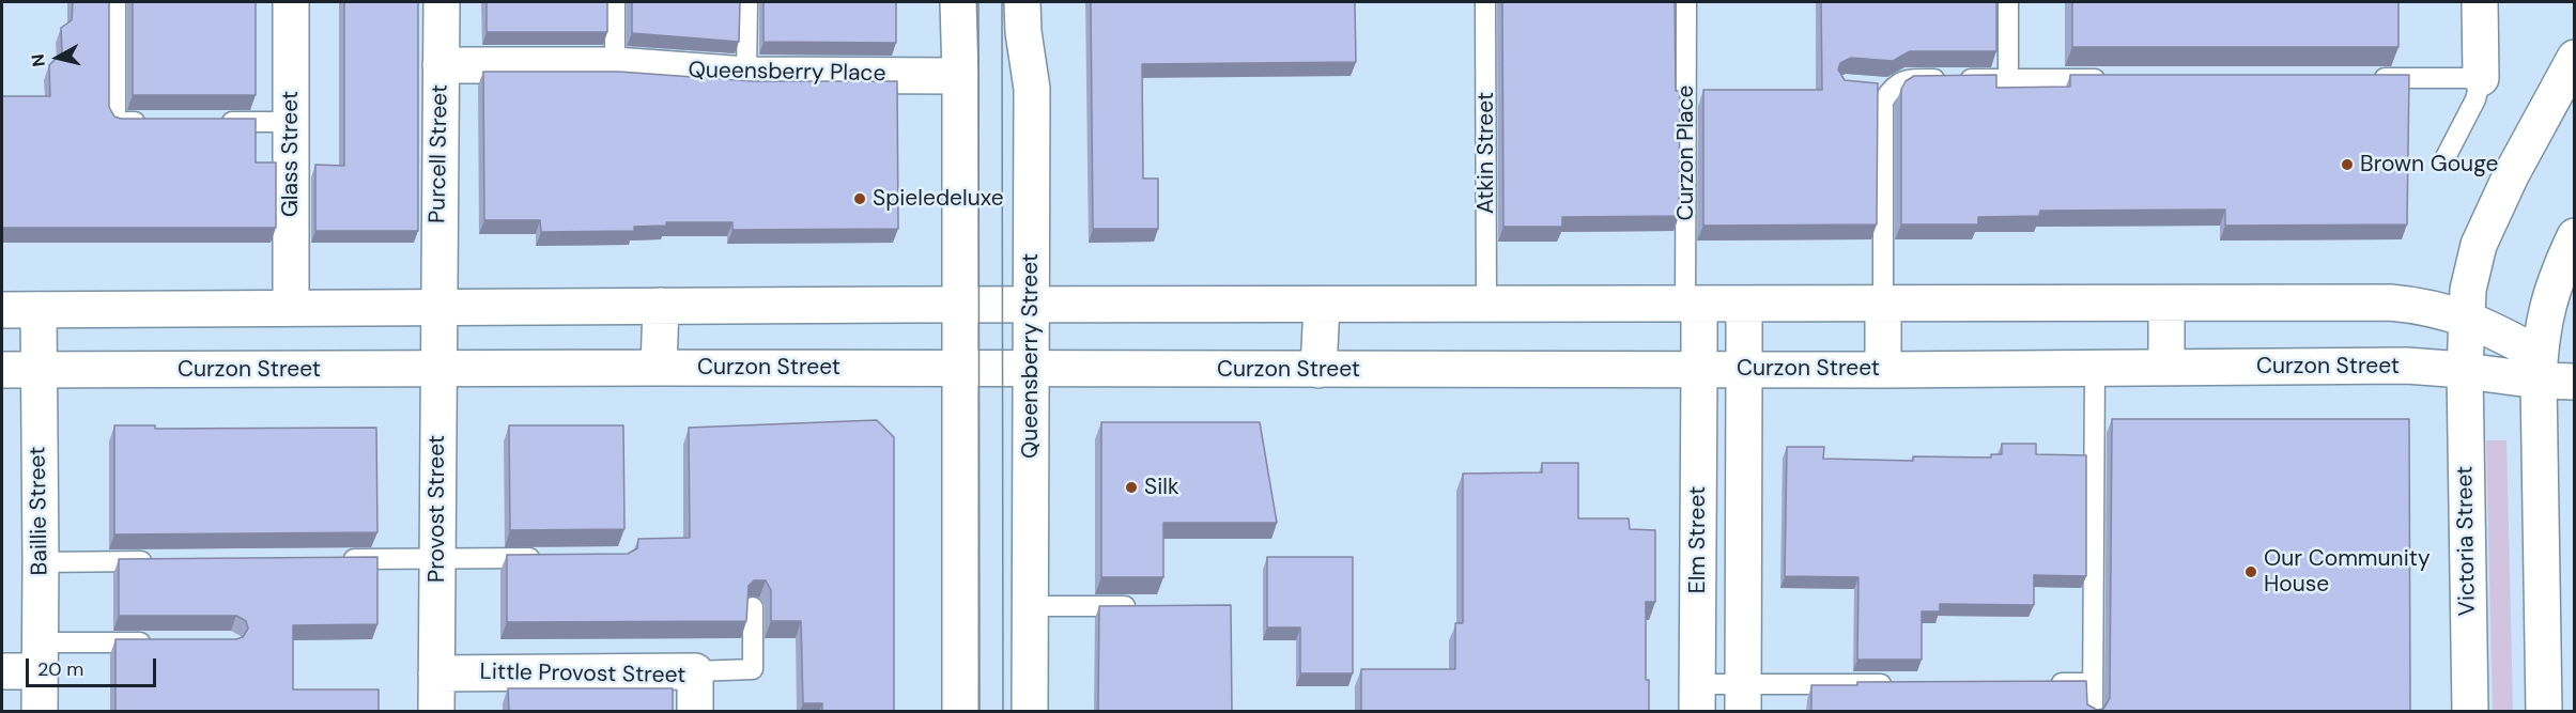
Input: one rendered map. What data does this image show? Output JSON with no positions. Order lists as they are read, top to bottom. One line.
{"streets":{"main road":["Queensberry Place","Glass Street","Purcell Street","Queensberry Street","Curzon Street","Provost Street","Baillie Street","Elm Street","Victoria Street","Little Provost Street"],"lane":["Atkin Street","Curzon Place"]},"crossings":[["Queensberry Place","Purcell Street"],["Atkin Street","Curzon Street"],["Curzon Place","Curzon Street"],["Curzon Place","Elm Street"],["Glass Street","Curzon Street"],["Purcell Street","Curzon Street"],["Purcell Street","Provost Street"],["Queensberry Street","Curzon Street"],["Curzon Street","Provost Street"],["Curzon Street","Baillie Street"],["Curzon Street","Elm Street"],["Curzon Street","Victoria Street"],["Provost Street","Little Provost Street"]],"places":["Brown Gouge","Spieledeluxe","Silk","Our Community House"],"scale_bar":"20 m","north":"left"}
